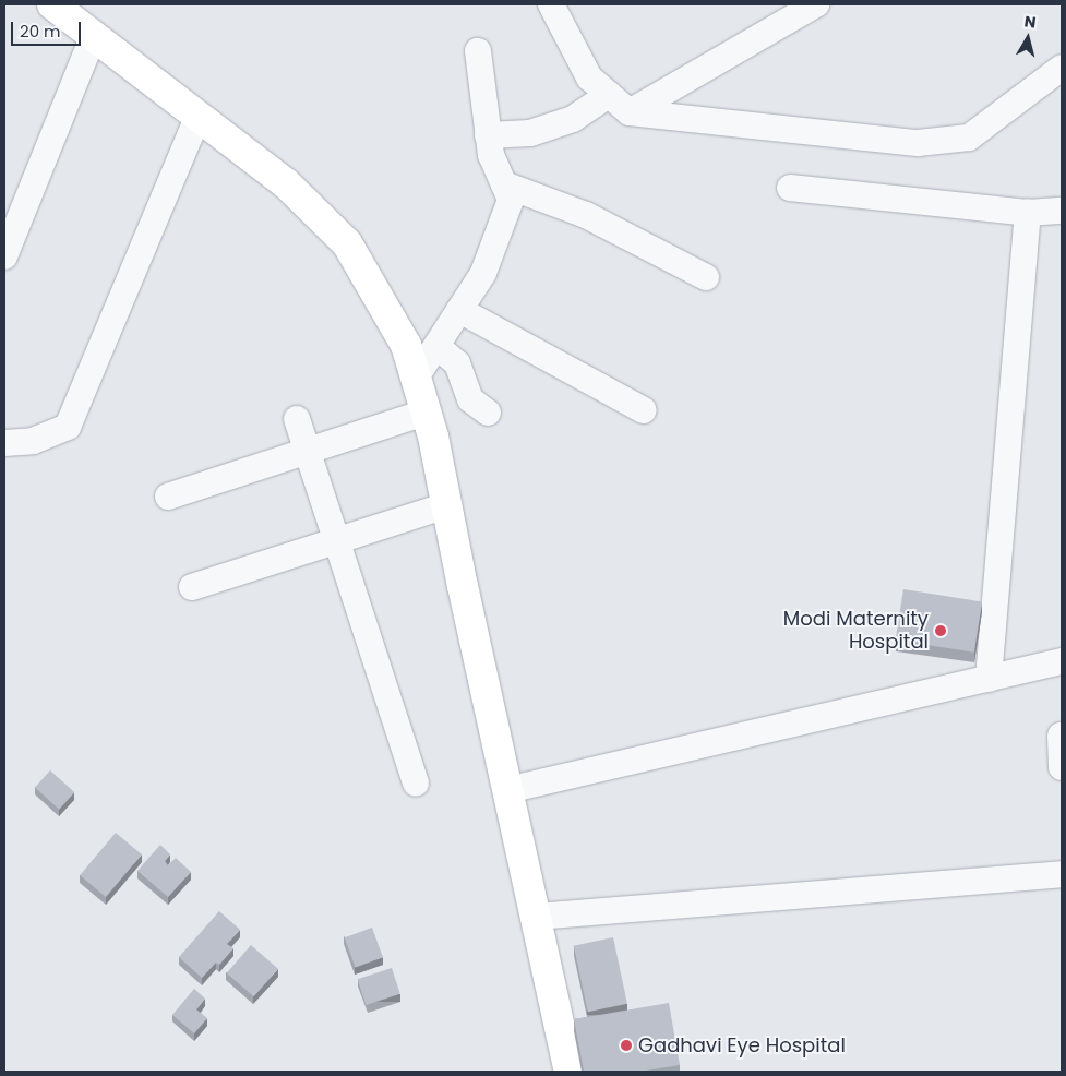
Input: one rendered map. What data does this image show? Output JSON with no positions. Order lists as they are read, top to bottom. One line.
{"places":["Modi Maternity Hospital","Gadhavi Eye Hospital"],"scale_bar":"20 m","north":"top"}
